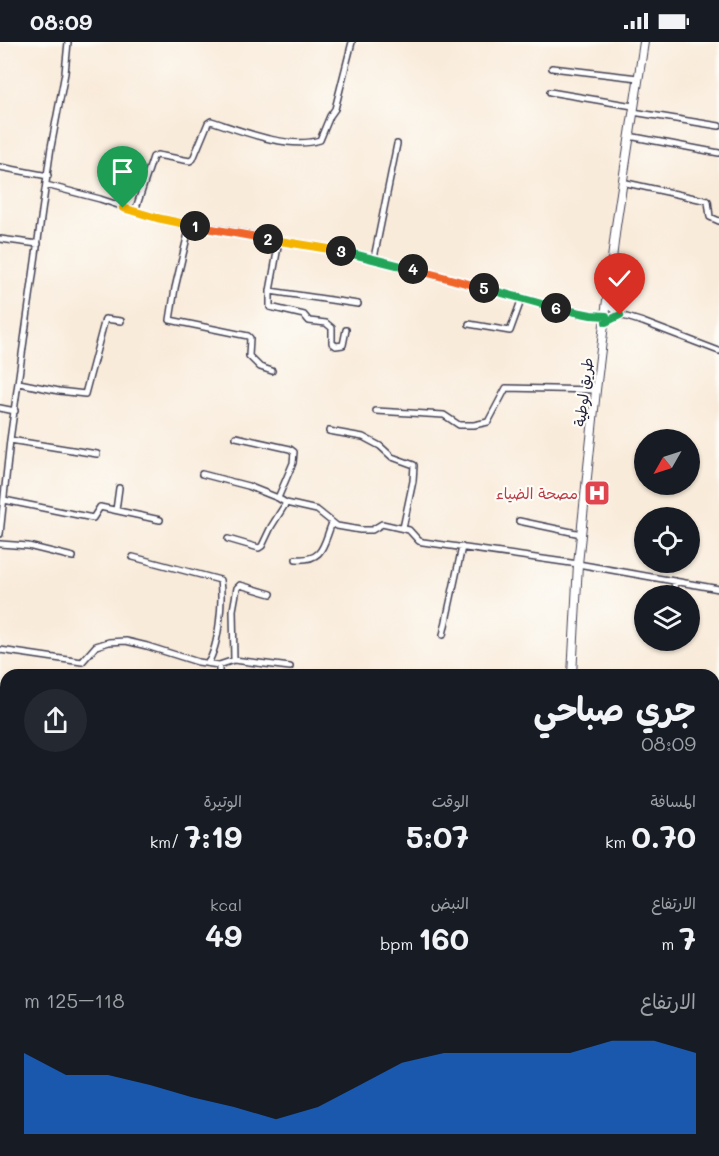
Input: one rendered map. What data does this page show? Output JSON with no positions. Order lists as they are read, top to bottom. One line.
{"streets":{"main road":["طريق لوطية"]},"places":{"hospital":["مصحة الضياء"]},"north":"bottom left","page":{"status":"08:09","pins":["1","2","3","4","5","6"],"heading":["جري صباحي","08:09"],"stats":[["المسافة","0.70 km"],["الوقت","5:07"],["الوتيرة","7:19 /km"],["الارتفاع","7 m"],["النبض","160 bpm"],["kcal","49"]],"chart":["الارتفاع","118–125 m"]}}
